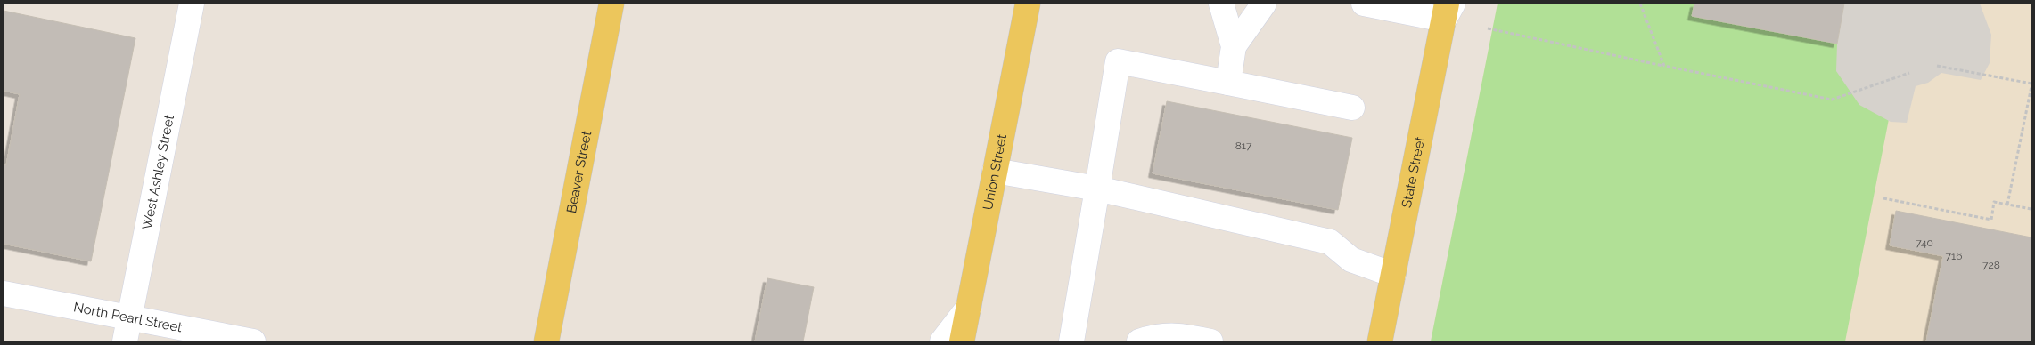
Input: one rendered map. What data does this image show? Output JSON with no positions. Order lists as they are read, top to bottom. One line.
{"streets":{"main road":["Beaver Street","Union Street","State Street"],"street":["West Ashley Street","North Pearl Street"]},"crossings":[["West Ashley Street","North Pearl Street"]],"house_numbers":["817","740","716","728"]}
